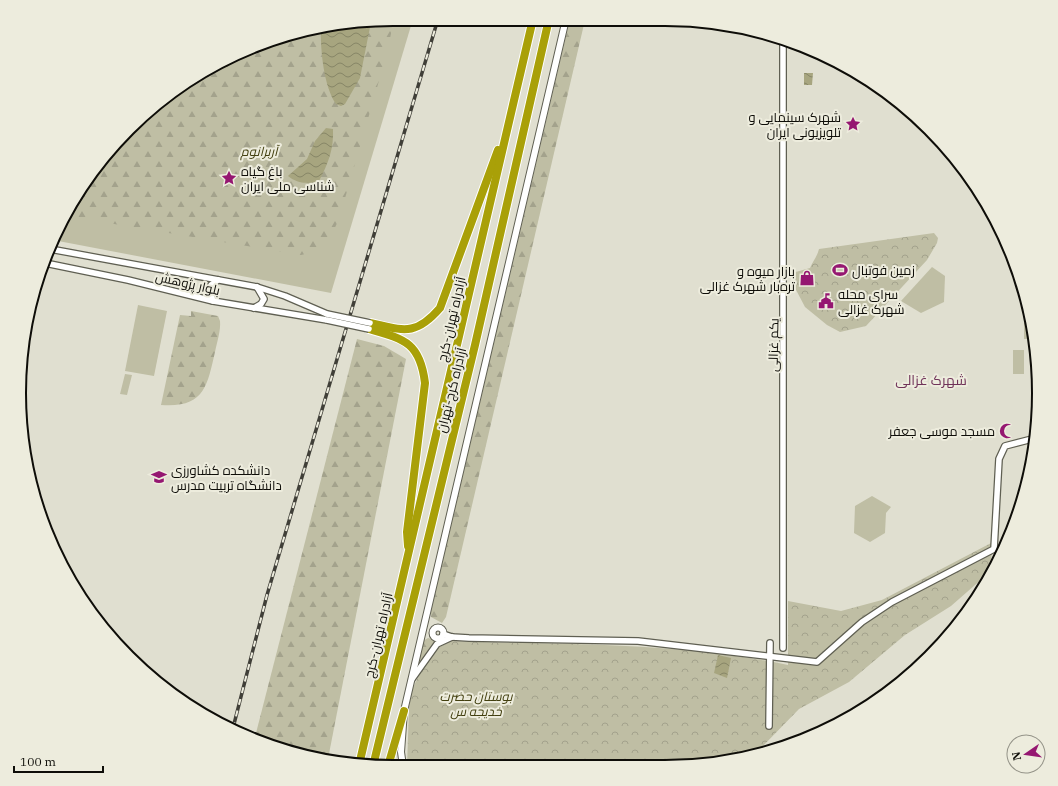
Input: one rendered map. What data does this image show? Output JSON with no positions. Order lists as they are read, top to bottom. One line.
{"streets":{"highway":["آزادراه تهران-کرج","آزادراه کرج-تهران"],"street":["بلوار پژوهش","یکم غزالی"]},"districts":["شهرک غزالی"],"parks":["آربرانوم","بوستان حضرت خدیجه س"],"places":{"place":["شهرک سینمایی و تلویزیونی ایران","باغ گیاه‌ شناسی ملی ایران"],"sports":["زمین فوتبال"],"shop":["بازار میوه و تره‌بار شهرک غزالی"],"public building":["سرای محله شهرک غزالی"],"mosque":["مسجد موسی جعفر"],"school or university":["دانشکده کشاورزی دانشگاه تربیت مدرس"]},"scale_bar":"100 m","north":"left"}
